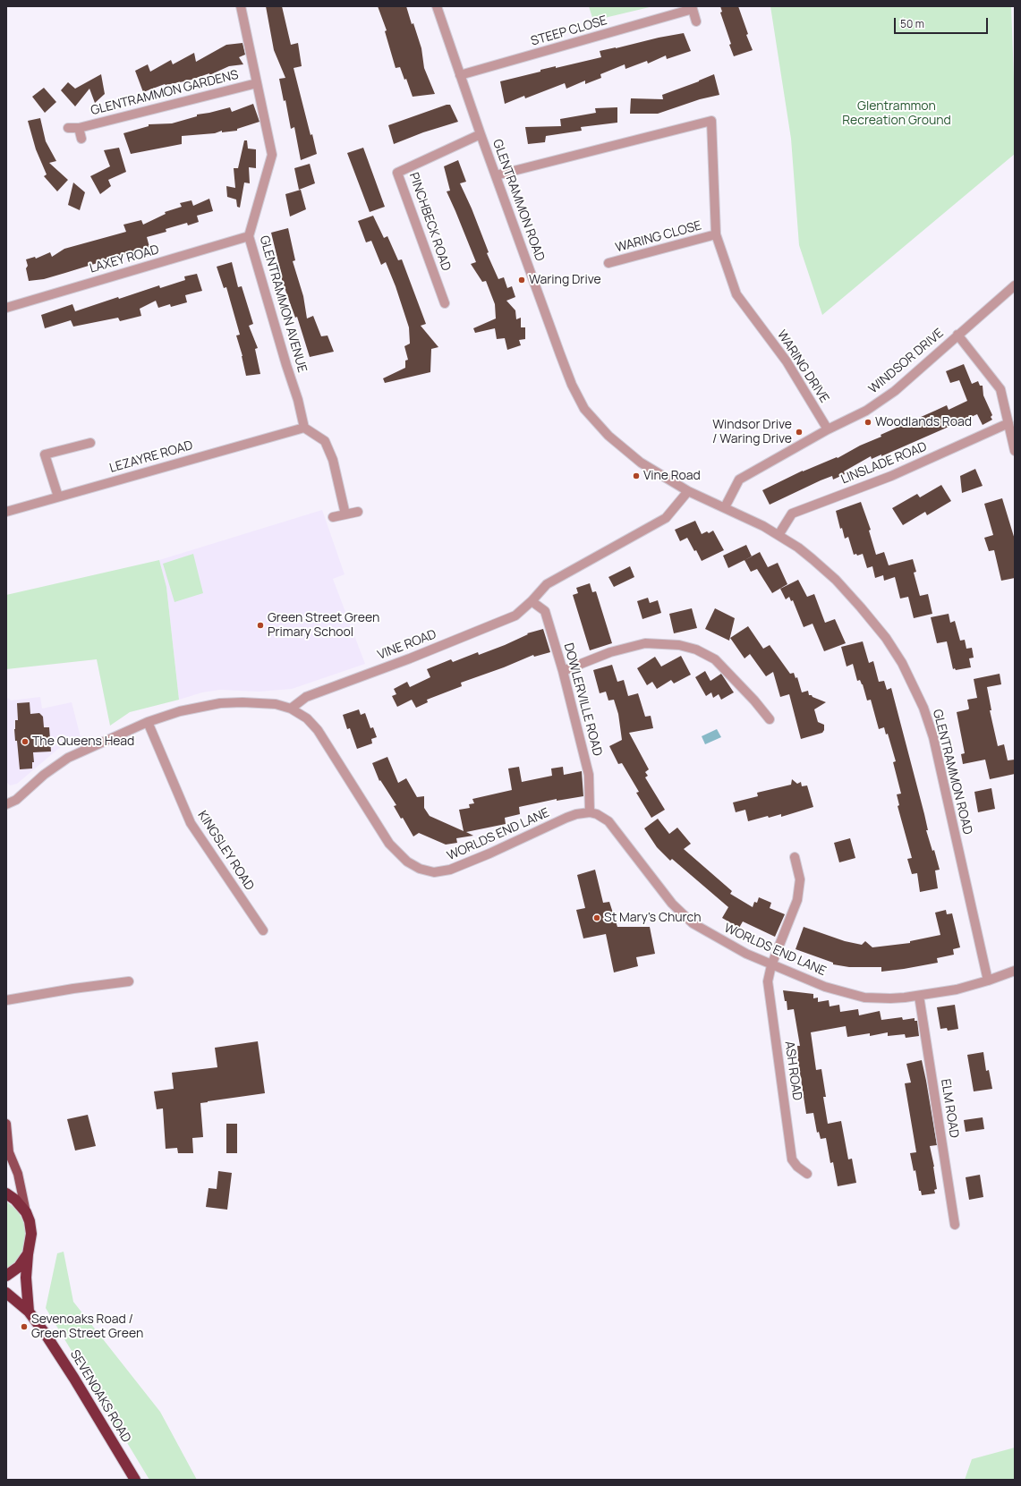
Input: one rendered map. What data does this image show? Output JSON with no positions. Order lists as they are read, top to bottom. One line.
{"streets":{"highway":["SEVENOAKS ROAD"],"street":["STEEP CLOSE","GLENTRAMMON GARDENS","GLENTRAMMON ROAD","PINCHBECK ROAD","WARING CLOSE","LAXEY ROAD","GLENTRAMMON AVENUE","WINDSOR DRIVE","WARING DRIVE","LEZAYRE ROAD","LINSLADE ROAD","VINE ROAD","DOWLERVILLE ROAD","WORLDS END LANE","KINGSLEY ROAD","ASH ROAD","ELM ROAD"]},"crossings":[["STEEP CLOSE","GLENTRAMMON ROAD"],["GLENTRAMMON GARDENS","GLENTRAMMON AVENUE"],["GLENTRAMMON ROAD","PINCHBECK ROAD"],["GLENTRAMMON ROAD","WINDSOR DRIVE"],["GLENTRAMMON ROAD","WARING DRIVE"],["GLENTRAMMON ROAD","LINSLADE ROAD"],["GLENTRAMMON ROAD","VINE ROAD"],["GLENTRAMMON ROAD","WORLDS END LANE"],["WARING CLOSE","WARING DRIVE"],["LAXEY ROAD","GLENTRAMMON AVENUE"],["GLENTRAMMON AVENUE","LEZAYRE ROAD"],["WINDSOR DRIVE","WARING DRIVE"],["VINE ROAD","DOWLERVILLE ROAD"],["VINE ROAD","WORLDS END LANE"],["DOWLERVILLE ROAD","WORLDS END LANE"],["WORLDS END LANE","KINGSLEY ROAD"],["WORLDS END LANE","ASH ROAD"],["WORLDS END LANE","ELM ROAD"]],"parks":["Glentrammon Recreation Ground"],"places":["Waring Drive","Woodlands Road","Windsor Drive / Waring Drive","Vine Road","Green Street Green Primary School","The Queens Head","St Mary's Church","Sevenoaks Road / Green Street Green"],"scale_bar":"50 m"}
